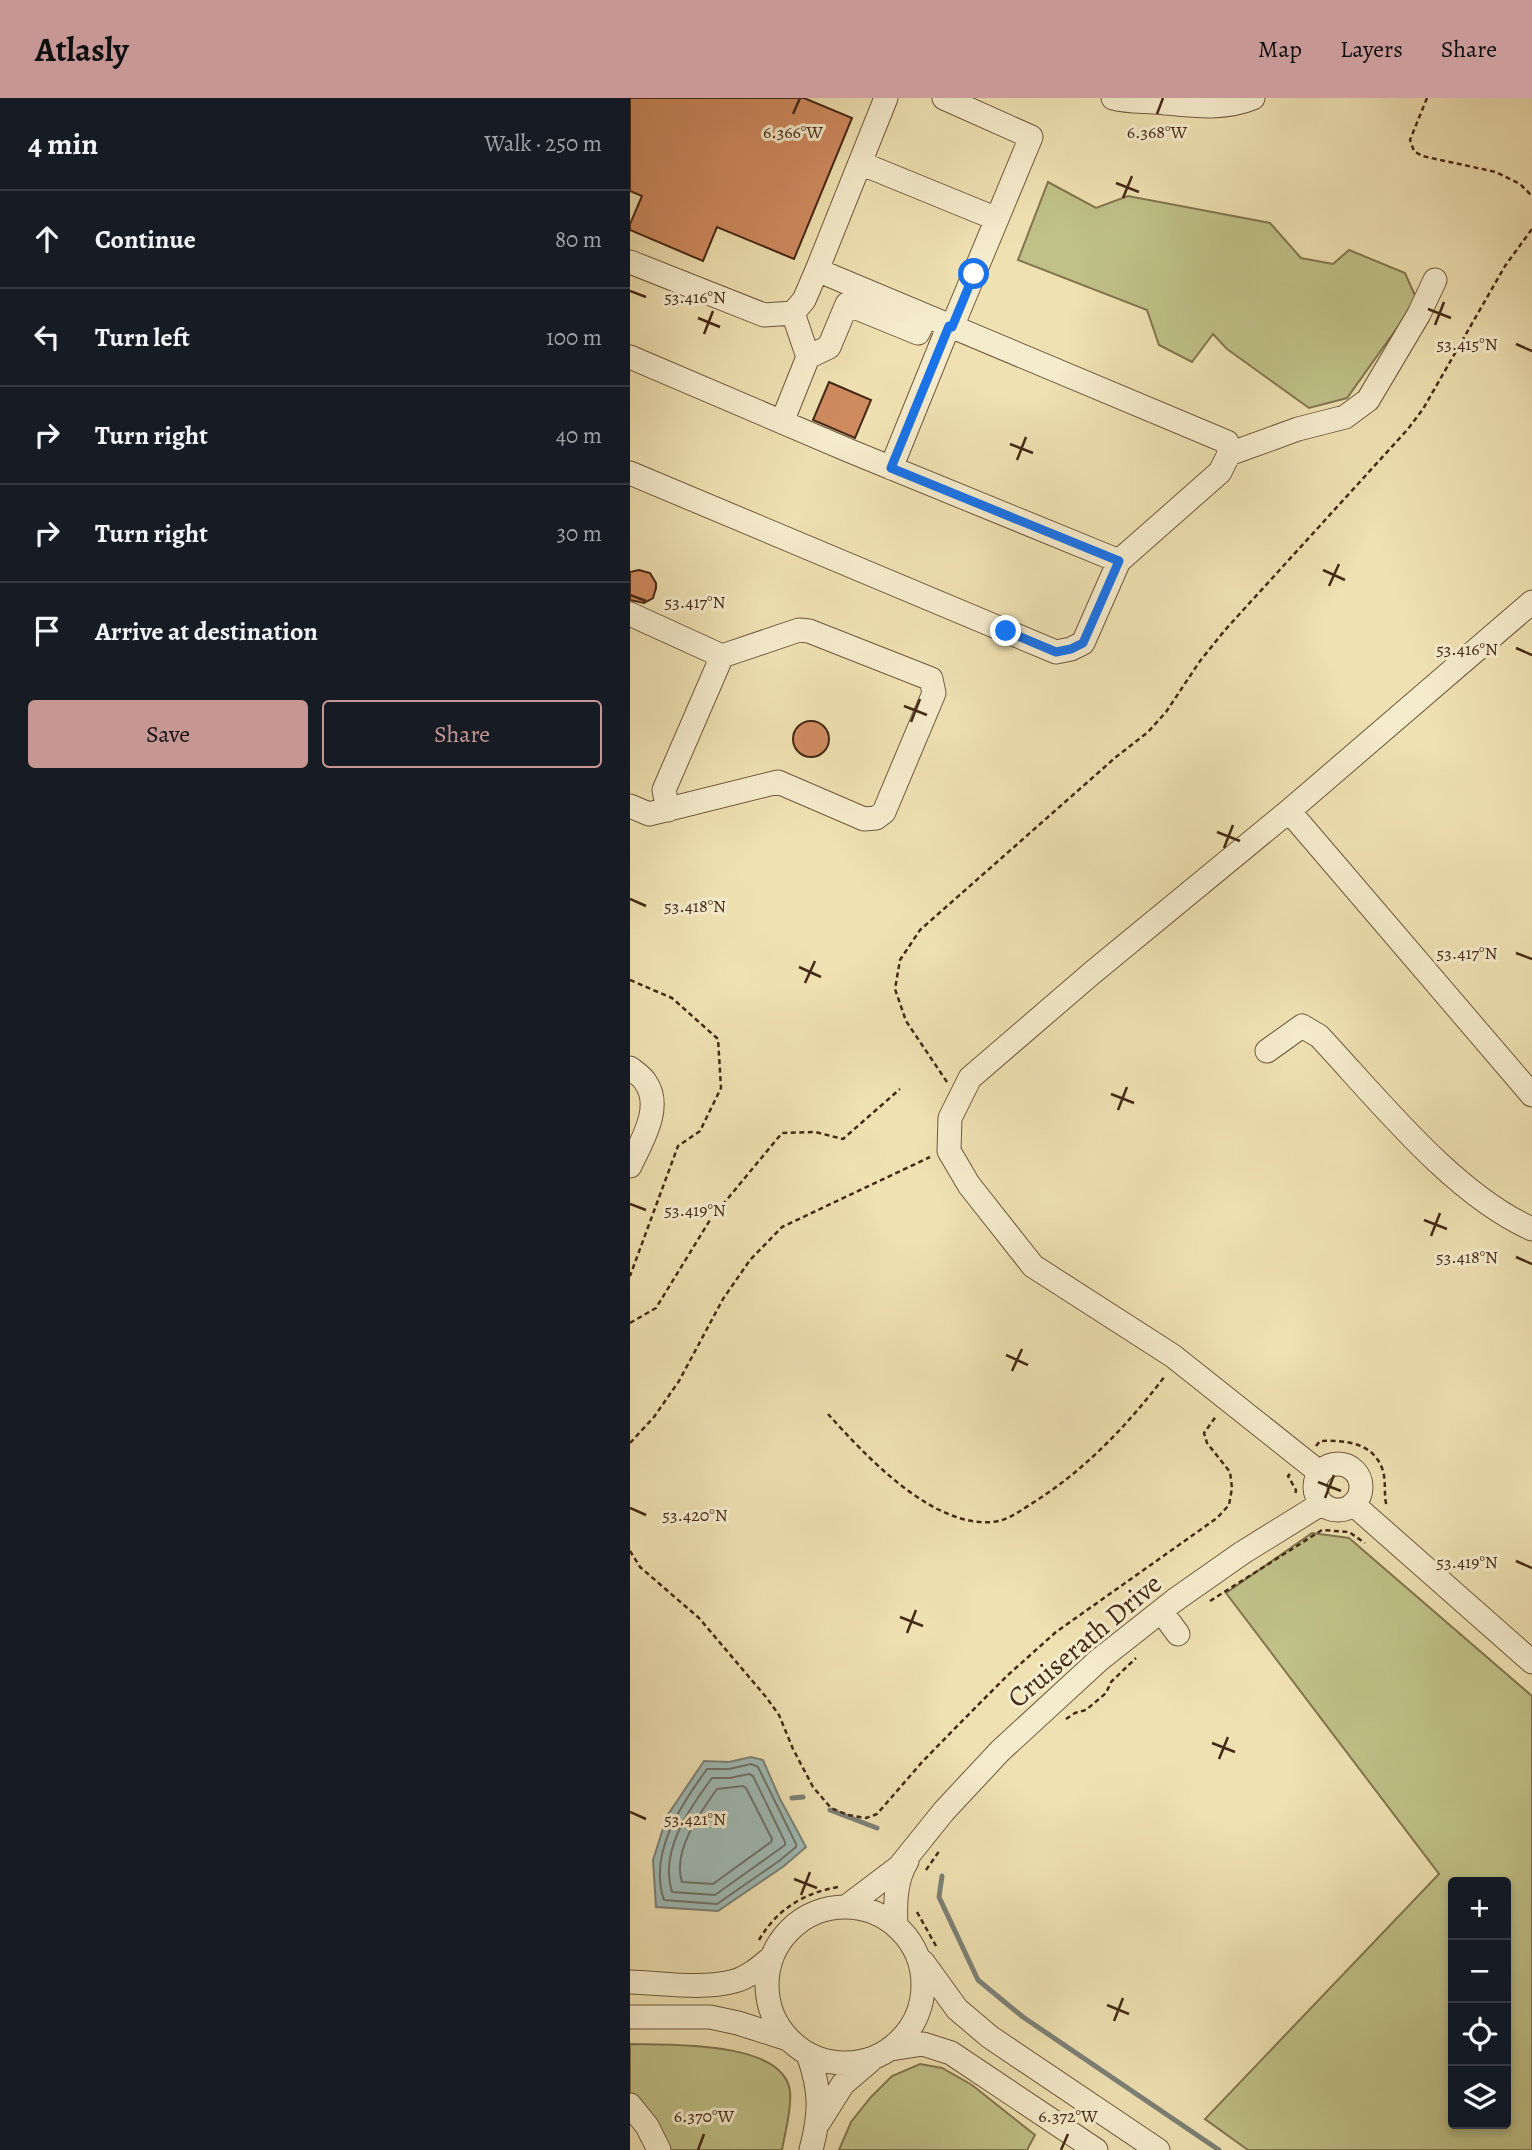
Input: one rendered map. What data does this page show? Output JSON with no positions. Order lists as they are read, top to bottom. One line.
{"streets":{"street":["Cruiserath Drive"]},"page":{"header":"Atlasly","nav":["Map","Layers","Share"],"heading":["4 min","Walk · 250 m"],"list":[["Continue","80 m"],["Turn left","100 m"],["Turn right","40 m"],["Turn right","30 m"],"Arrive at destination"],"buttons":["Save","Share"],"map_buttons":["+","−"]},"coordinates":["6.366°W","6.368°W","53.416°N","53.415°N","53.417°N","53.418°N","53.419°N","53.420°N","53.421°N","6.370°W","6.372°W"]}
